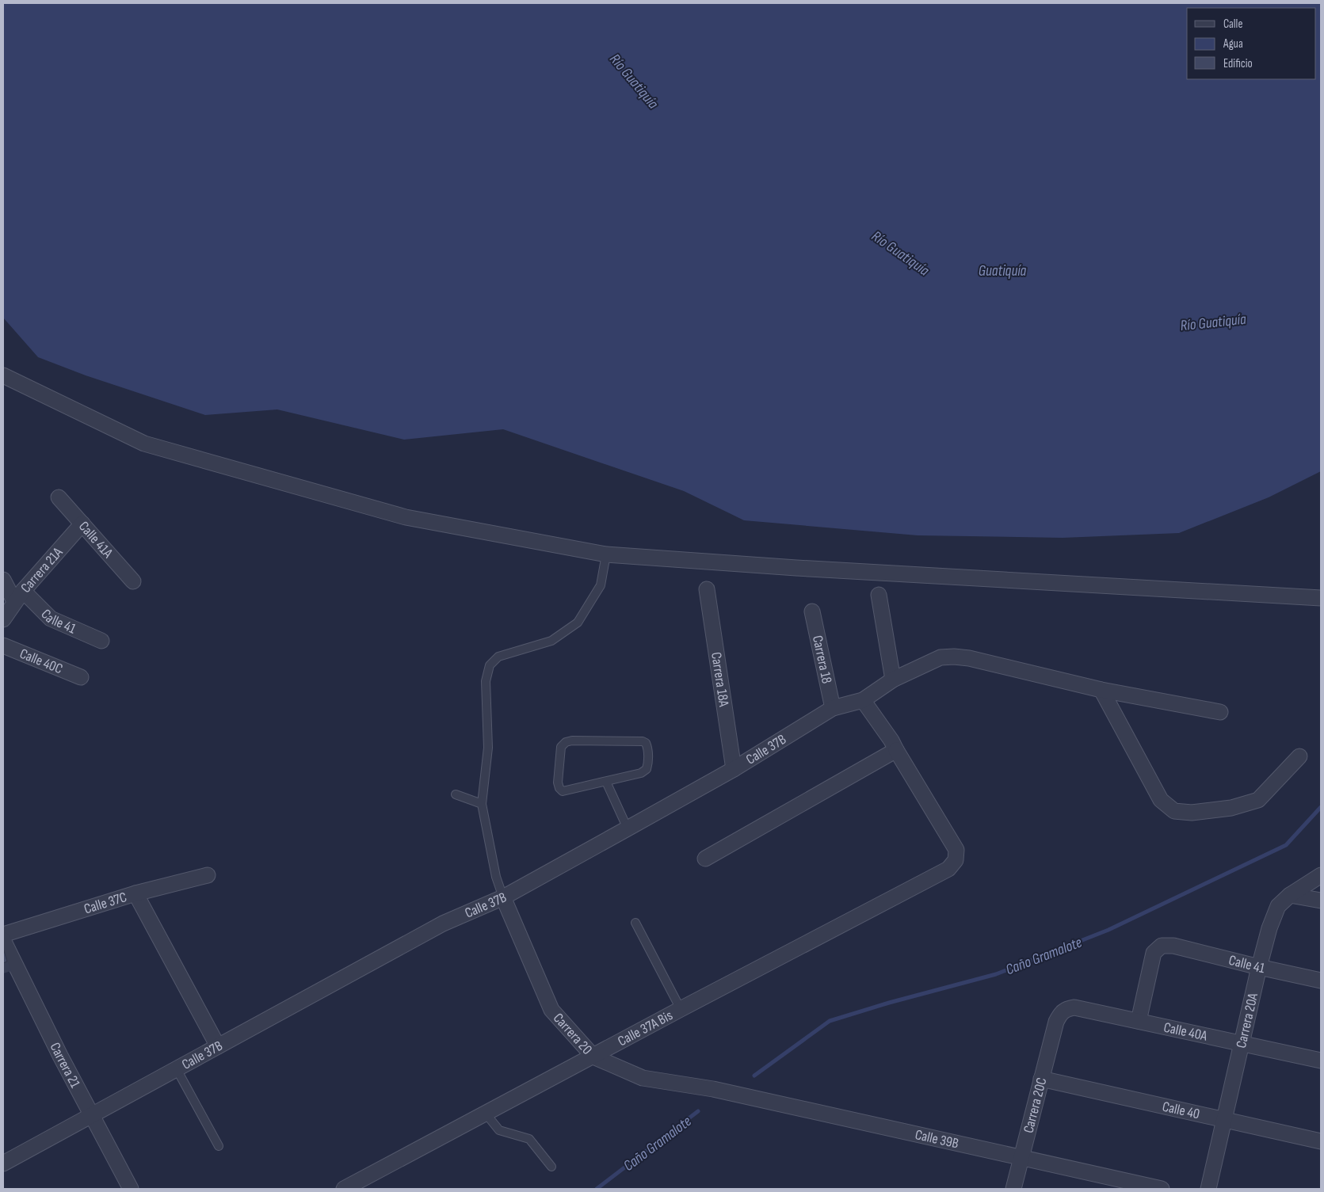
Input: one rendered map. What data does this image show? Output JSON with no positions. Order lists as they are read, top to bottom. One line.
{"streets":{"street":["Calle 41A","Carrera 21A","Calle 41","Carrera 18","Calle 40C","Carrera 18A","Calle 37B","Calle 37C","Carrera 20A","Calle 37A Bis","Calle 40A","Carrera 20","Carrera 21","Carrera 20C","Calle 40","Calle 39B"]},"crossings":[["Calle 41A","Carrera 21A"],["Carrera 21A","Calle 41"],["Calle 41","Carrera 20A"],["Calle 41","Calle 40A"],["Carrera 18","Calle 37B"],["Carrera 18A","Calle 37B"],["Calle 37B","Carrera 20"],["Calle 37B","Carrera 21"],["Carrera 20A","Calle 40A"],["Carrera 20A","Calle 40"],["Calle 37A Bis","Carrera 20"],["Calle 40A","Carrera 20C"],["Carrera 20","Calle 39B"],["Carrera 20C","Calle 40"],["Carrera 20C","Calle 39B"]],"water":["Río Guatiquía","Guatiquía","Caño Gramalote"],"legend":["Calle","Agua","Edificio"]}
